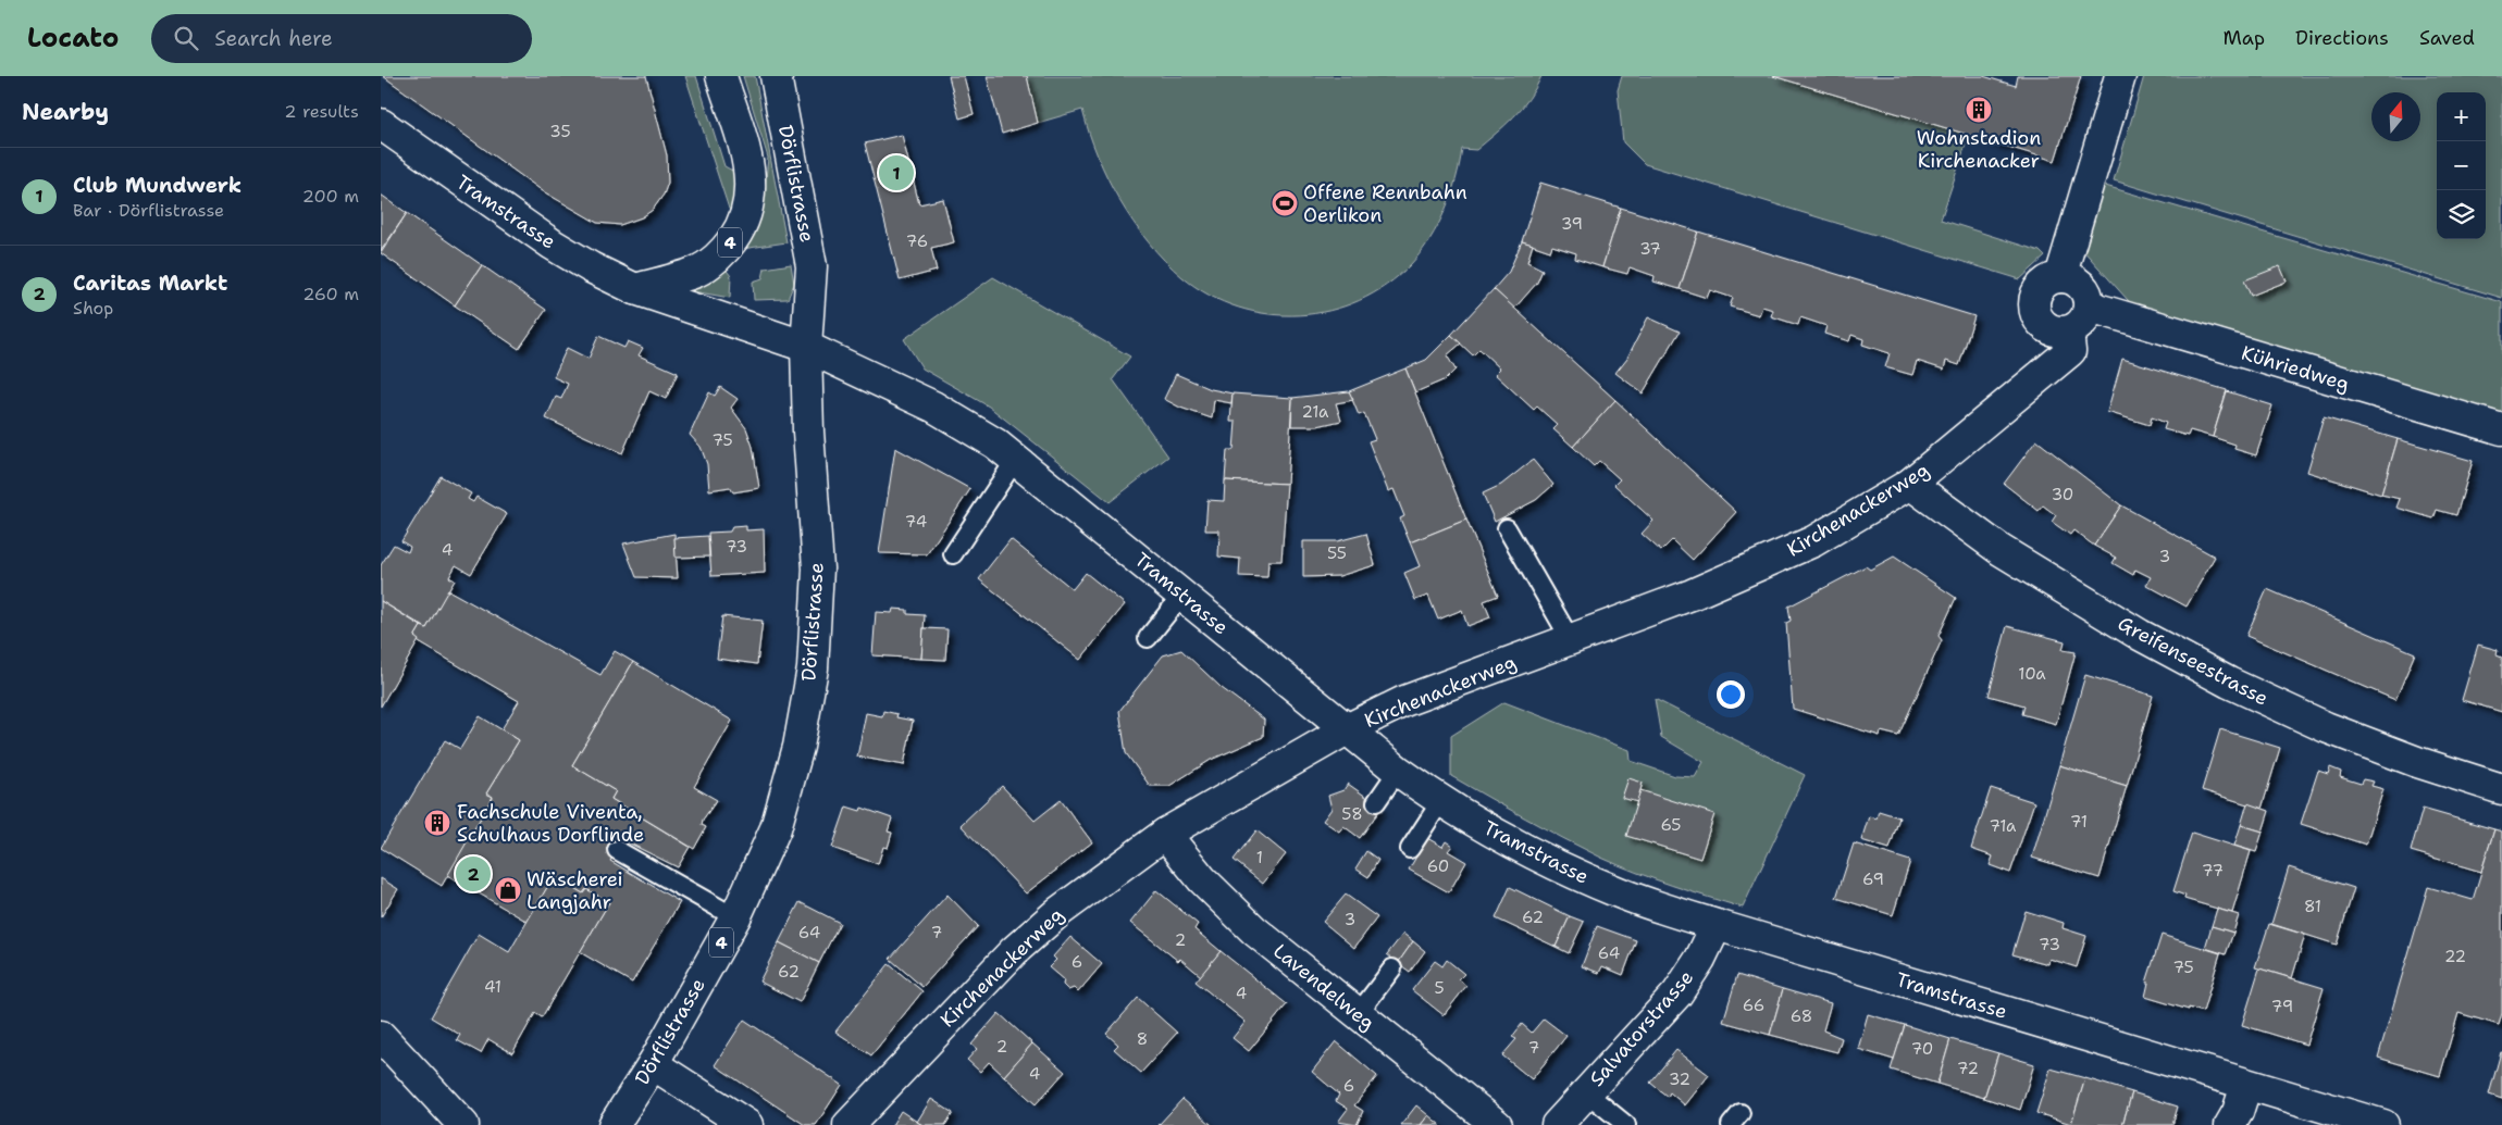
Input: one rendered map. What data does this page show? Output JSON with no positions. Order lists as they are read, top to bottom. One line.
{"streets":{"street":["Dörflistrasse","Tramstrasse","4","Kühriedweg","Kirchenackerweg","Greifenseestrasse","Lavendelweg","Salvatorstrasse"]},"crossings":[["Dörflistrasse","Tramstrasse"],["Tramstrasse","4"],["Tramstrasse","Kirchenackerweg"],["Tramstrasse","Salvatorstrasse"],["Kühriedweg","Kirchenackerweg"],["Kirchenackerweg","Greifenseestrasse"],["Kirchenackerweg","Lavendelweg"]],"places":{"building":["Wohnstadion Kirchenacker","Fachschule Viventa, Schulhaus Dorflinde"],"sports":["Offene Rennbahn Oerlikon"],"shop":["Wäscherei Langjahr"]},"house_numbers":["35","39","76","37","21a","75","30","74","73","4","55","3","10a","58","71","65","71a","1","60","77","69","81","62","3","64","7","2","73","64","22","6","75","62","41","5","4","66","79","68","8","2","7","70","72","4","32","6"],"north":"top","page":{"header":"Locato","search":"Search here","nav":["Map","Directions","Saved"],"heading":["Nearby","2 results"],"map_buttons":["+","−"],"list":[{"mark":"1","name":"Club Mundwerk","note":"Bar · Dörflistrasse","value":"200 m"},{"mark":"2","name":"Caritas Markt","note":"Shop","value":"260 m"}],"pins":["1","2"]}}
